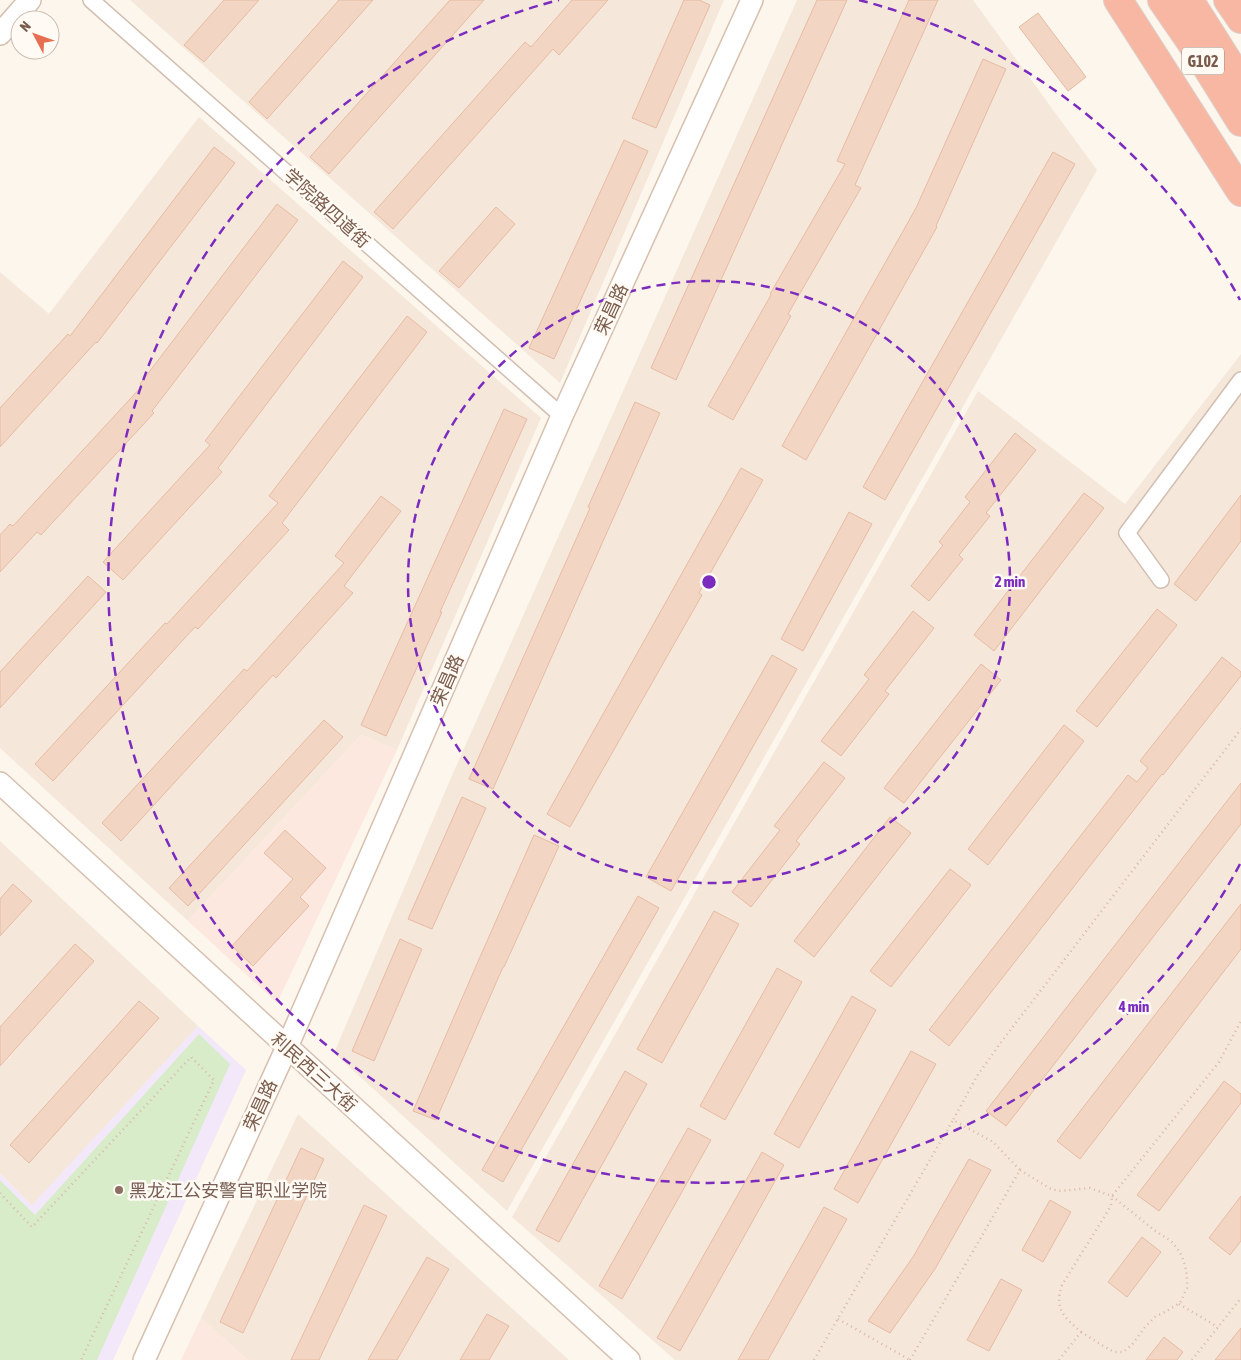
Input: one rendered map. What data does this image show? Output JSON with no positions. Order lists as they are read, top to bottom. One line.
{"streets":{"highway":["G102"],"main road":["荣昌路","利民西三大街"],"street":["学院路四道街"]},"crossings":[["学院路四道街","荣昌路"],["荣昌路","利民西三大街"]],"places":["黑龙江公安警官职业学院"],"north":"top left","rings":["2 min","4 min"]}
